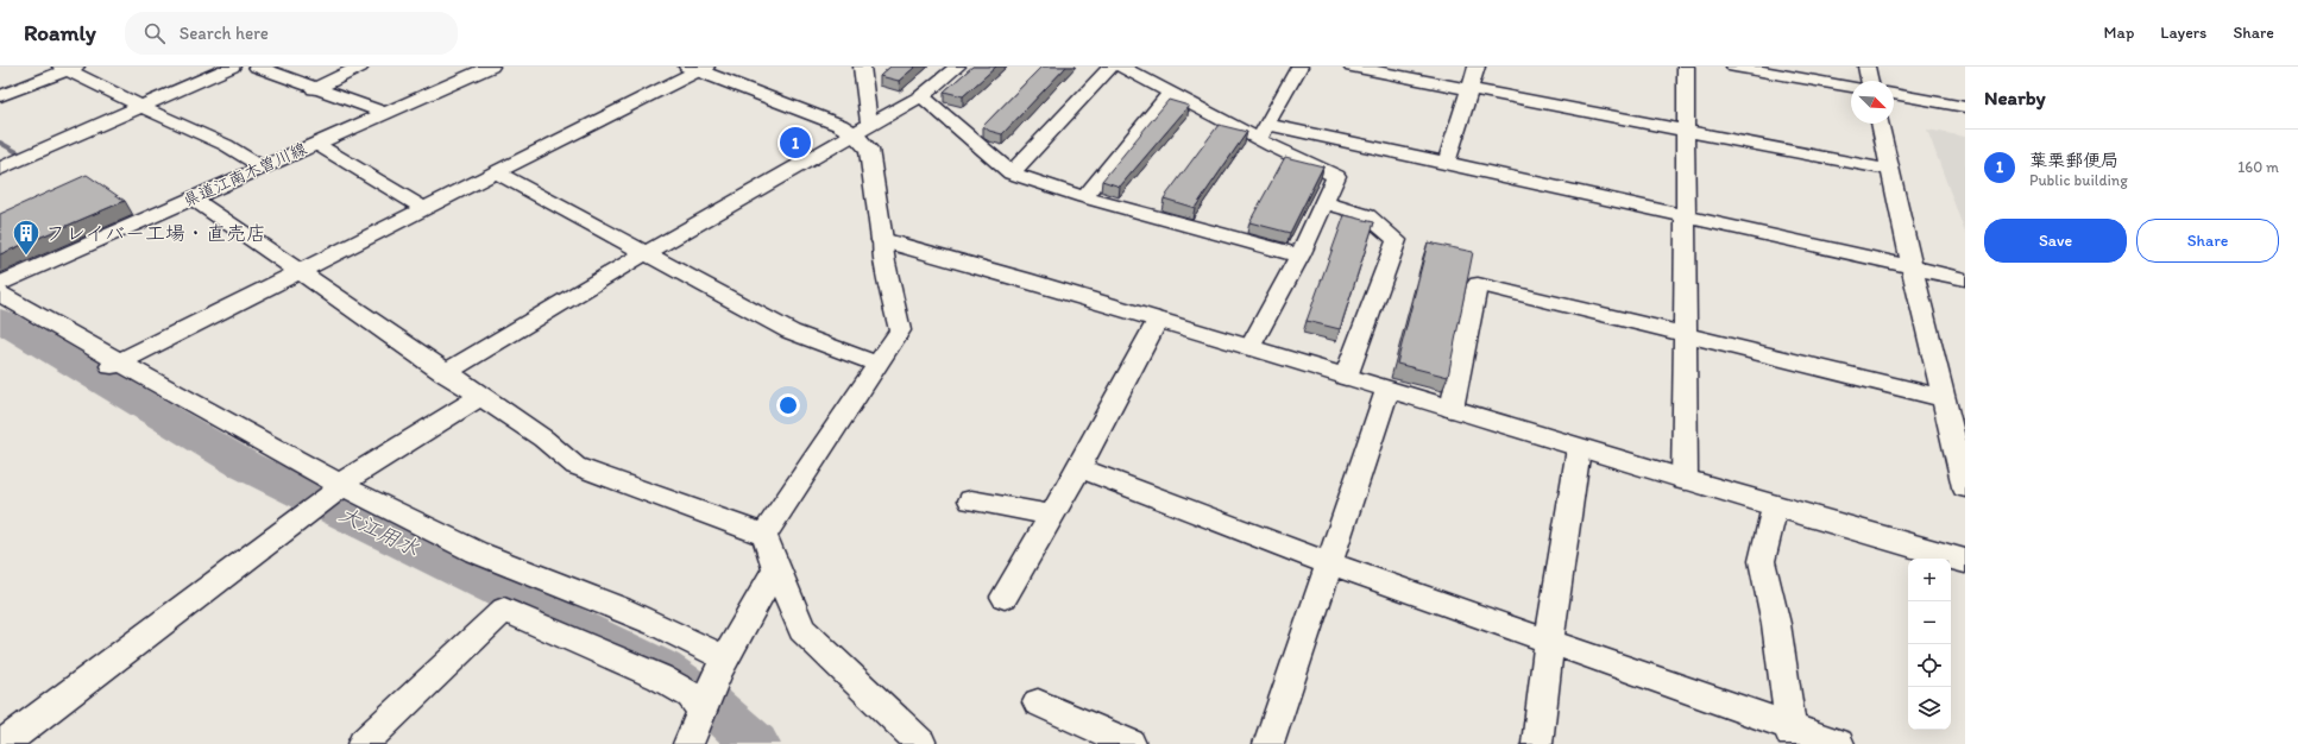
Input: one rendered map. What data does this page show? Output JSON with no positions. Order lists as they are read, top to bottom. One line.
{"streets":{"main road":["県道江南木曽川線"]},"water":["大江用水"],"places":{"building":["フレイバー工場・直売店"]},"north":"bottom right","page":{"header":"Roamly","search":"Search here","nav":["Map","Layers","Share"],"heading":"Nearby","pins":"1","list":[{"mark":"1","name":"葉栗郵便局","note":"Public building","value":"160 m"}],"buttons":["Save","Share"],"map_buttons":["+","−"]}}
